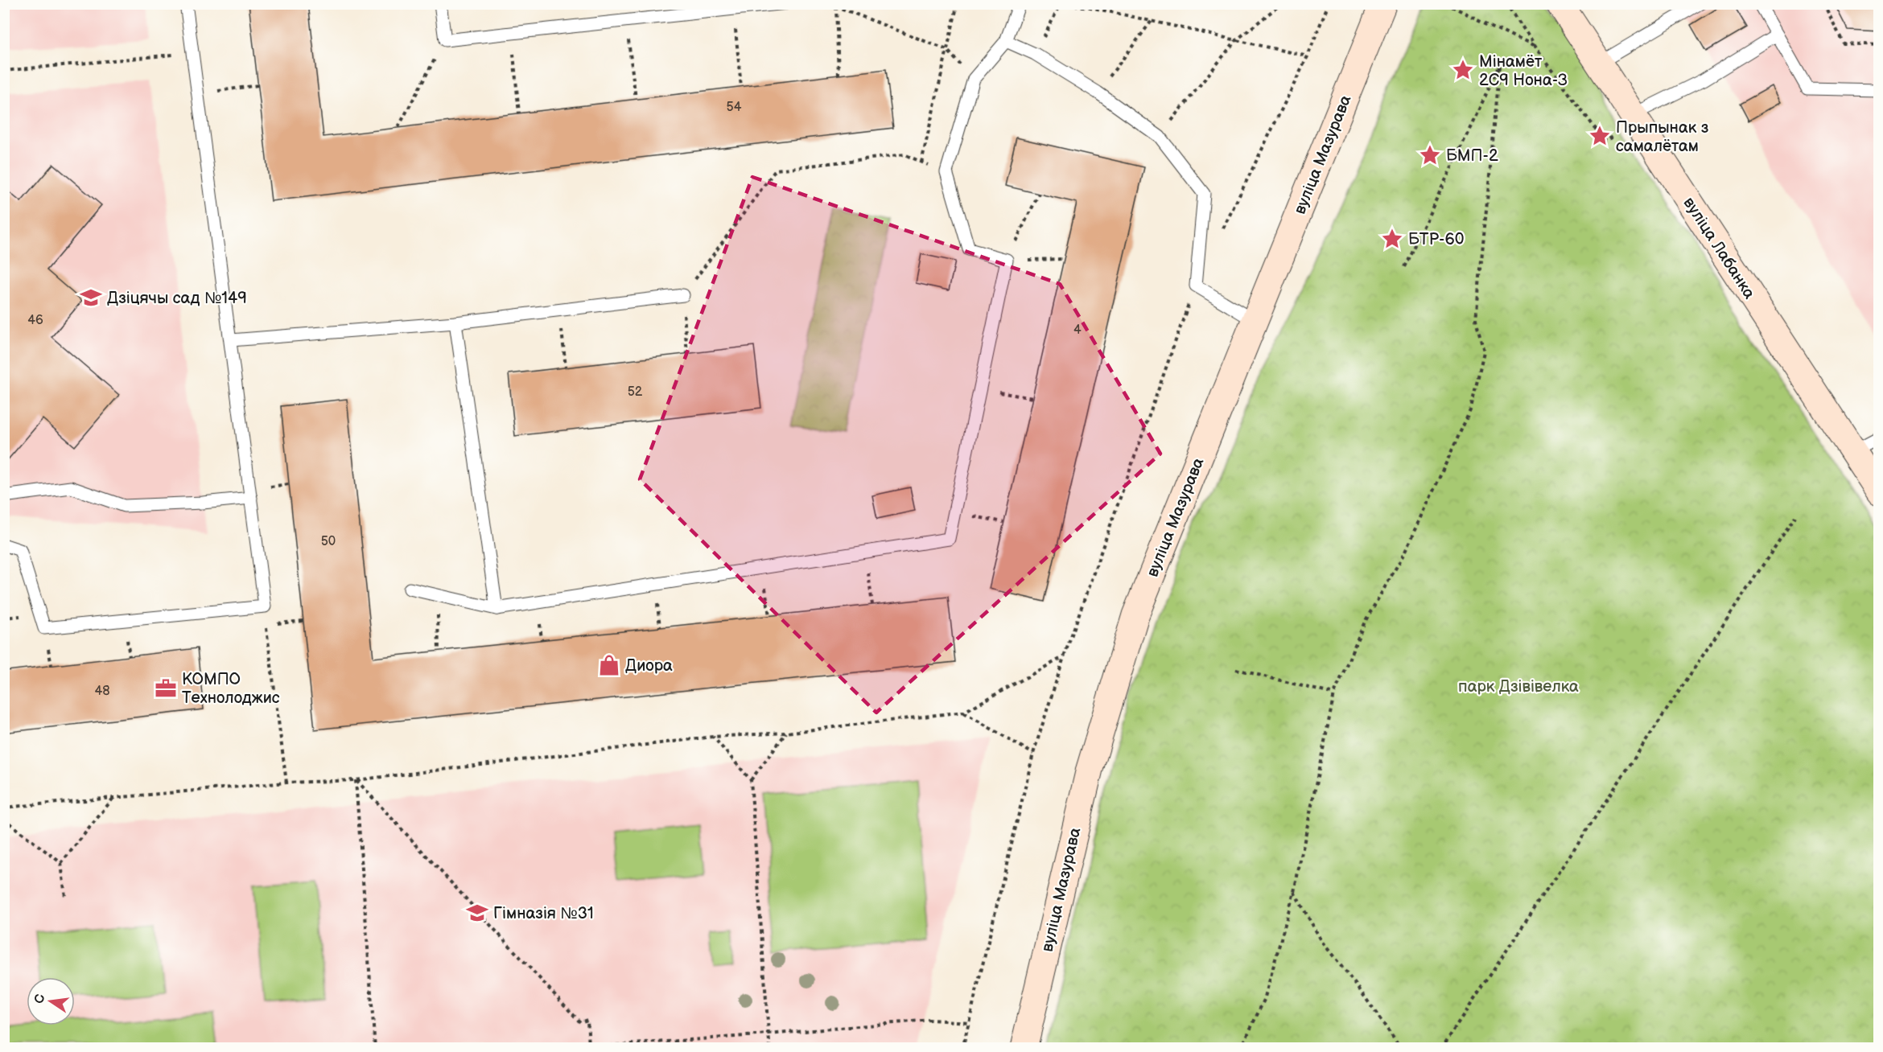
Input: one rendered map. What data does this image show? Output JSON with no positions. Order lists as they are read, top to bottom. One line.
{"streets":{"main road":["вуліца Мазурава","вуліца Лабанка"]},"parks":["парк Дзівівелка"],"places":{"place":["Мінамёт 2С9 Нона-З","Прыпынак з самалётам","БМП-2","БТР-60"],"school or university":["Дзіцячы сад №149","Гімназія №31"],"shop":["Диора"],"office":["КОМПО Технолоджис"]},"house_numbers":["54","46","4","52","50","48"],"north":"left"}
